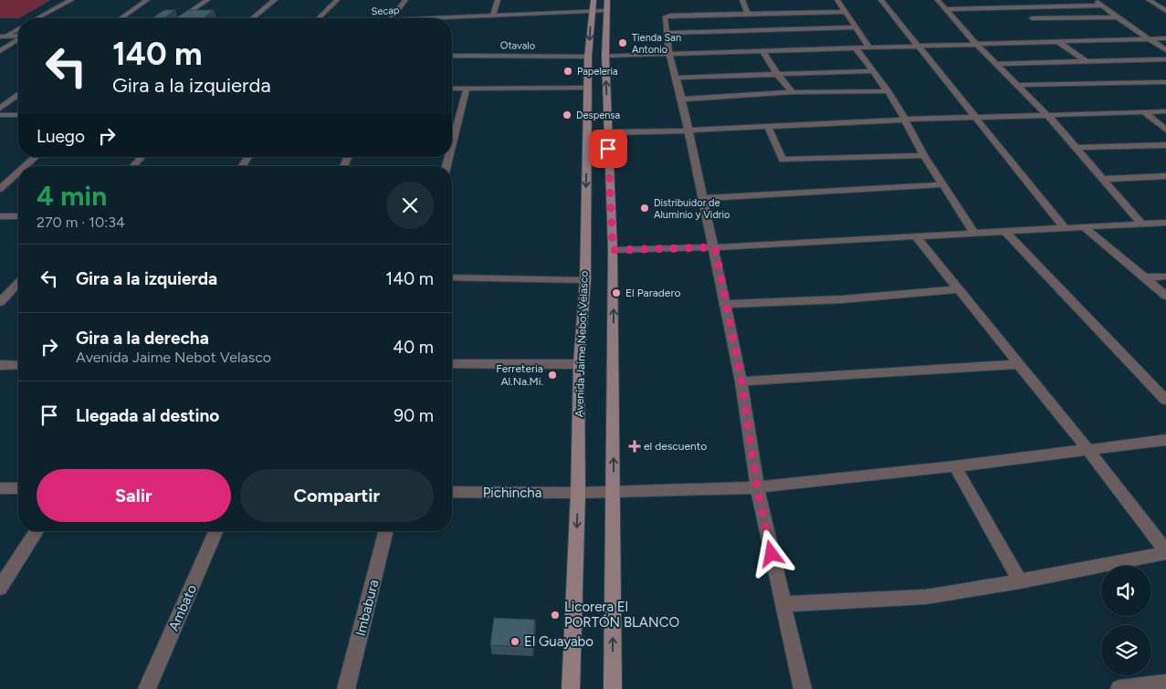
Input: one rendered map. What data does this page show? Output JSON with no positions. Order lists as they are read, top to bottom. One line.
{"streets":{"main road":["Avenida Jaime Nebot Velasco"],"street":["Secap","Otavalo","Pichincha","Ambato","Imbabura"]},"crossings":[["Secap","Avenida Jaime Nebot Velasco"],["Otavalo","Avenida Jaime Nebot Velasco"],["Avenida Jaime Nebot Velasco","Pichincha"]],"places":{"other":["Tienda San Antonio","Papeleria","Despensa","Distribuidor de Aluminio y Vidrio","El Paradero","Ferreteria Al.Na.Mi.","Licorera El PORTÓN BLANCO","El Guayabo"],"health":["el descuento"]},"page":{"turn":["140 m","Gira a la izquierda"],"then":"Luego","heading":["4 min","270 m · 10:34"],"list":[{"name":"Gira a la izquierda","value":"140 m"},{"name":"Gira a la derecha","note":"Avenida Jaime Nebot Velasco","value":"40 m"},{"name":"Llegada al destino","value":"90 m"}],"buttons":["Salir","Compartir"]}}
